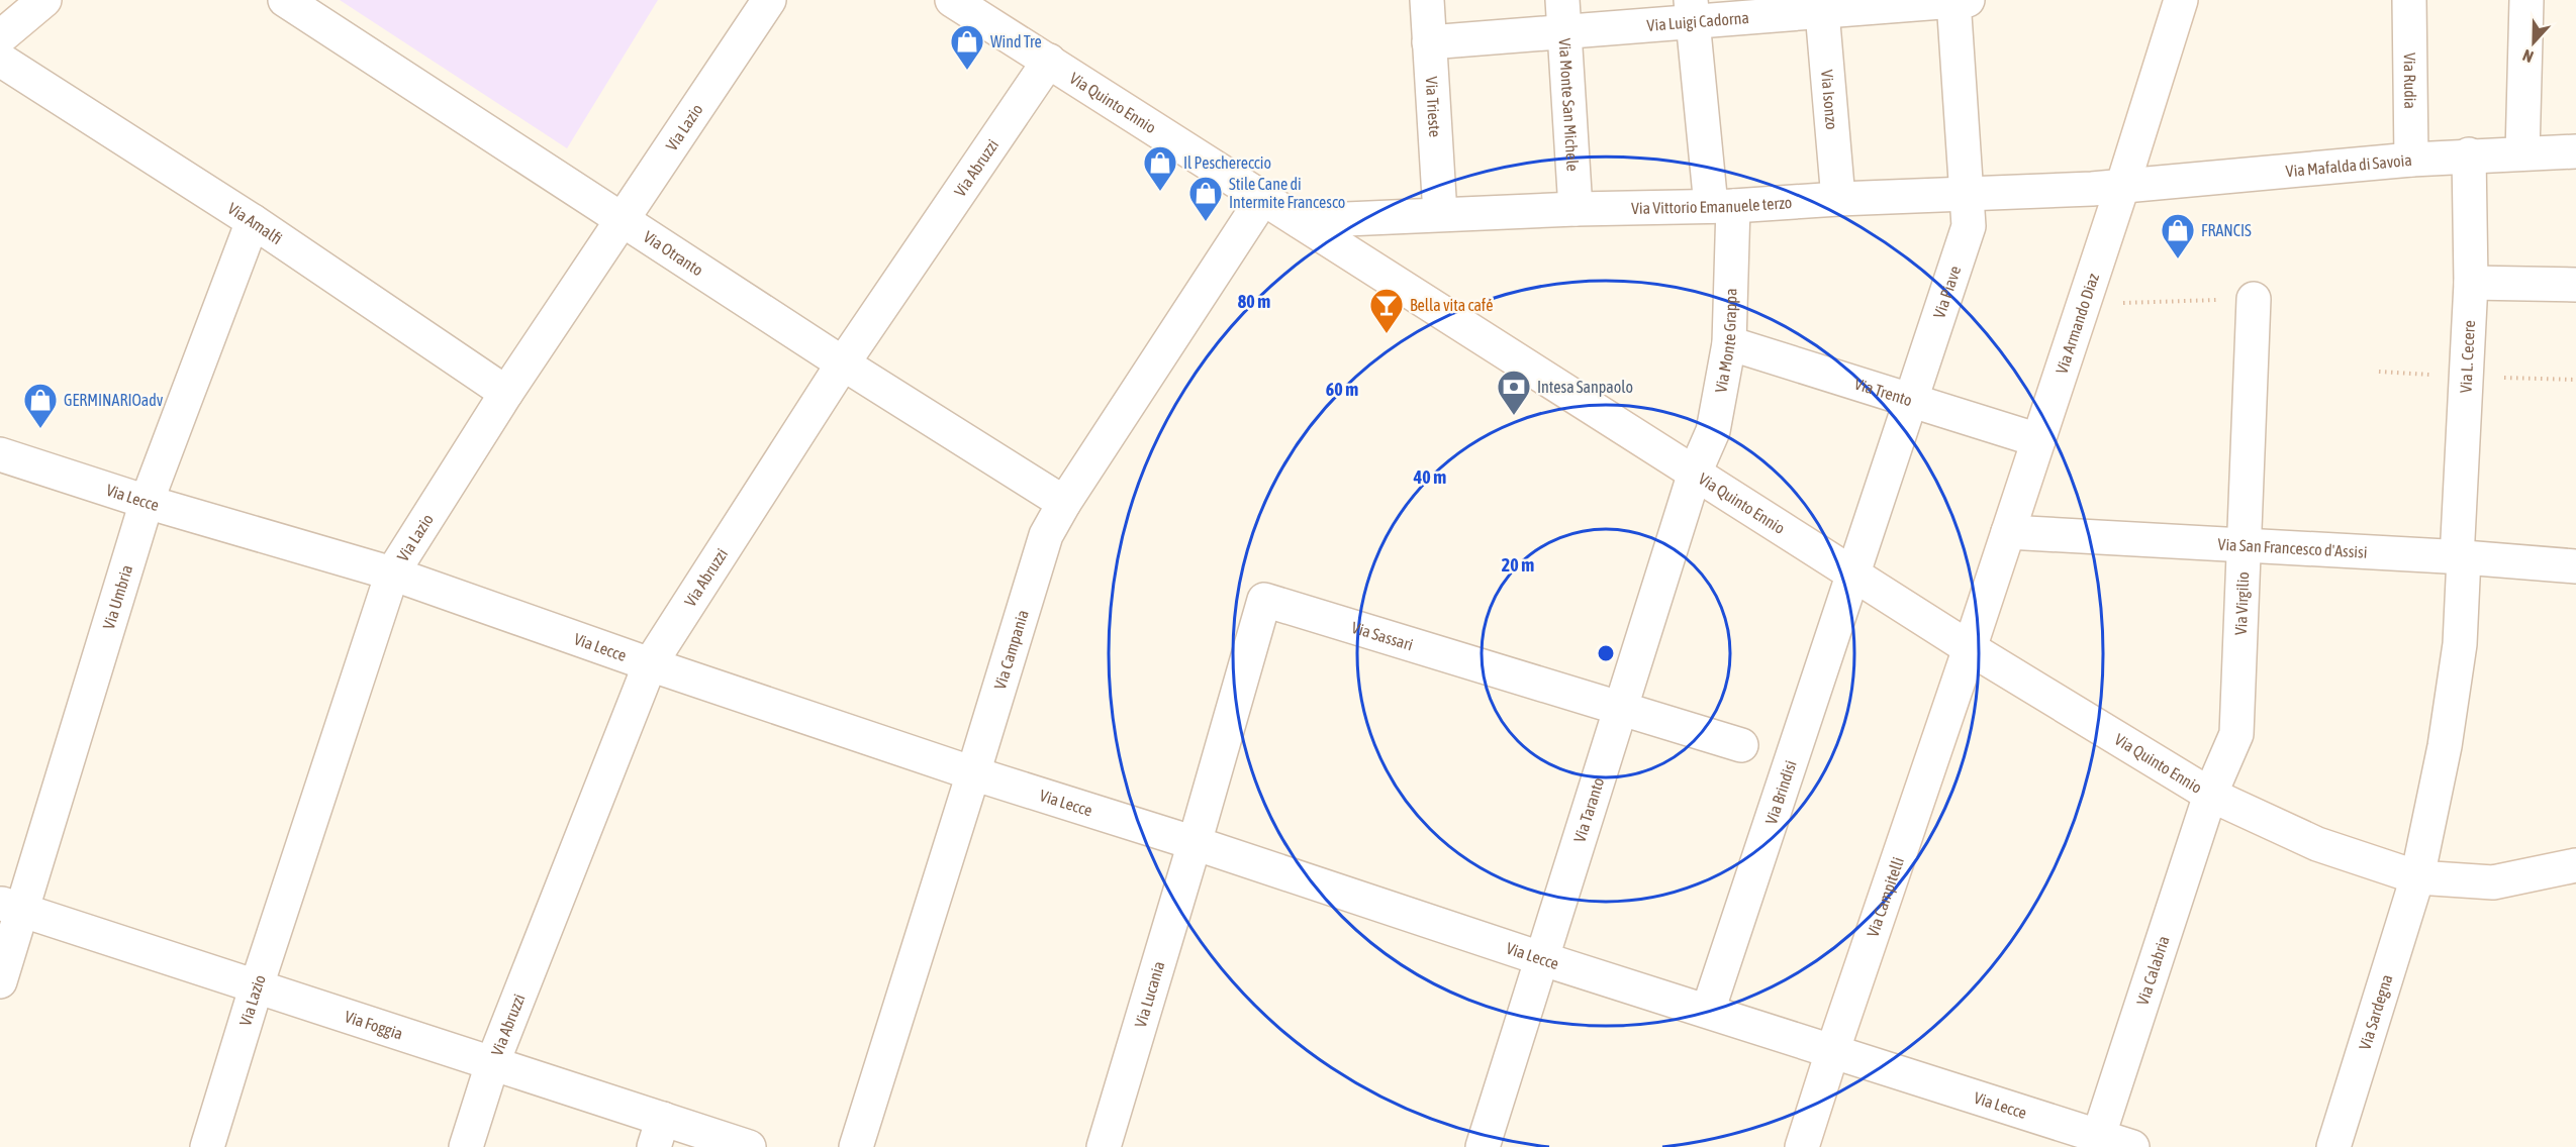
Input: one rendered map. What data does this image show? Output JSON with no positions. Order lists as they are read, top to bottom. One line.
{"streets":{"street":["Via Luigi Cadorna","Via Rudia","Via Isonzo","Via Quinto Ennio","Via Monte San Michele","Via Trieste","Via Lazio","Via Mafalda di Savoia","Via Abruzzi","Via Vittorio Emanuele terzo","Via Amalfi","Via Otranto","Via Piave","Via Armando Diaz","Via Monte Grappa","Via L. Cecere","Via Trento","Via Lecce","Via San Francesco d'Assisi","Via Umbria","Via Virgilio","Via Sassari","Via Campania","Via Brindisi","Via Taranto","Via Campitelli","Via Calabria","Via Lucania","Via Sardegna","Via Foggia"]},"crossings":[["Via Luigi Cadorna","Via Isonzo"],["Via Luigi Cadorna","Via Monte San Michele"],["Via Luigi Cadorna","Via Trieste"],["Via Luigi Cadorna","Via Piave"],["Via Luigi Cadorna","Via Monte Grappa"],["Via Rudia","Via Mafalda di Savoia"],["Via Isonzo","Via Vittorio Emanuele terzo"],["Via Quinto Ennio","Via Abruzzi"],["Via Quinto Ennio","Via Vittorio Emanuele terzo"],["Via Quinto Ennio","Via Piave"],["Via Quinto Ennio","Via Armando Diaz"],["Via Quinto Ennio","Via Monte Grappa"],["Via Quinto Ennio","Via L. Cecere"],["Via Quinto Ennio","Via Virgilio"],["Via Quinto Ennio","Via Campania"],["Via Quinto Ennio","Via Brindisi"],["Via Quinto Ennio","Via Taranto"],["Via Quinto Ennio","Via Campitelli"],["Via Quinto Ennio","Via Calabria"],["Via Quinto Ennio","Via Sardegna"],["Via Monte San Michele","Via Vittorio Emanuele terzo"],["Via Trieste","Via Vittorio Emanuele terzo"],["Via Lazio","Via Amalfi"],["Via Lazio","Via Otranto"],["Via Lazio","Via Lecce"],["Via Lazio","Via Foggia"],["Via Mafalda di Savoia","Via Vittorio Emanuele terzo"],["Via Mafalda di Savoia","Via Armando Diaz"],["Via Mafalda di Savoia","Via L. Cecere"],["Via Abruzzi","Via Otranto"],["Via Abruzzi","Via Lecce"],["Via Abruzzi","Via Foggia"],["Via Vittorio Emanuele terzo","Via Piave"],["Via Vittorio Emanuele terzo","Via Armando Diaz"],["Via Vittorio Emanuele terzo","Via Monte Grappa"],["Via Amalfi","Via Umbria"],["Via Otranto","Via Campania"],["Via Piave","Via Trento"],["Via Piave","Via Brindisi"],["Via Armando Diaz","Via Trento"],["Via Armando Diaz","Via San Francesco d'Assisi"],["Via Armando Diaz","Via Campitelli"],["Via Monte Grappa","Via Trento"],["Via Monte Grappa","Via Taranto"],["Via L. Cecere","Via San Francesco d'Assisi"],["Via L. Cecere","Via Sardegna"],["Via Lecce","Via Umbria"],["Via Lecce","Via Sassari"],["Via Lecce","Via Campania"],["Via Lecce","Via Brindisi"],["Via Lecce","Via Taranto"],["Via Lecce","Via Campitelli"],["Via Lecce","Via Calabria"],["Via Lecce","Via Lucania"],["Via San Francesco d'Assisi","Via Virgilio"],["Via Umbria","Via Foggia"],["Via Virgilio","Via Calabria"],["Via Sassari","Via Taranto"],["Via Sassari","Via Lucania"]],"places":{"shop":["Wind Tre","Il Peschereccio","Stile Cane di Intermite Francesco","FRANCIS","GERMINARIOadv"],"bar":["Bella vita café"],"bank":["Intesa Sanpaolo"]},"north":"bottom","rings":["80 m","60 m","40 m","20 m"]}
